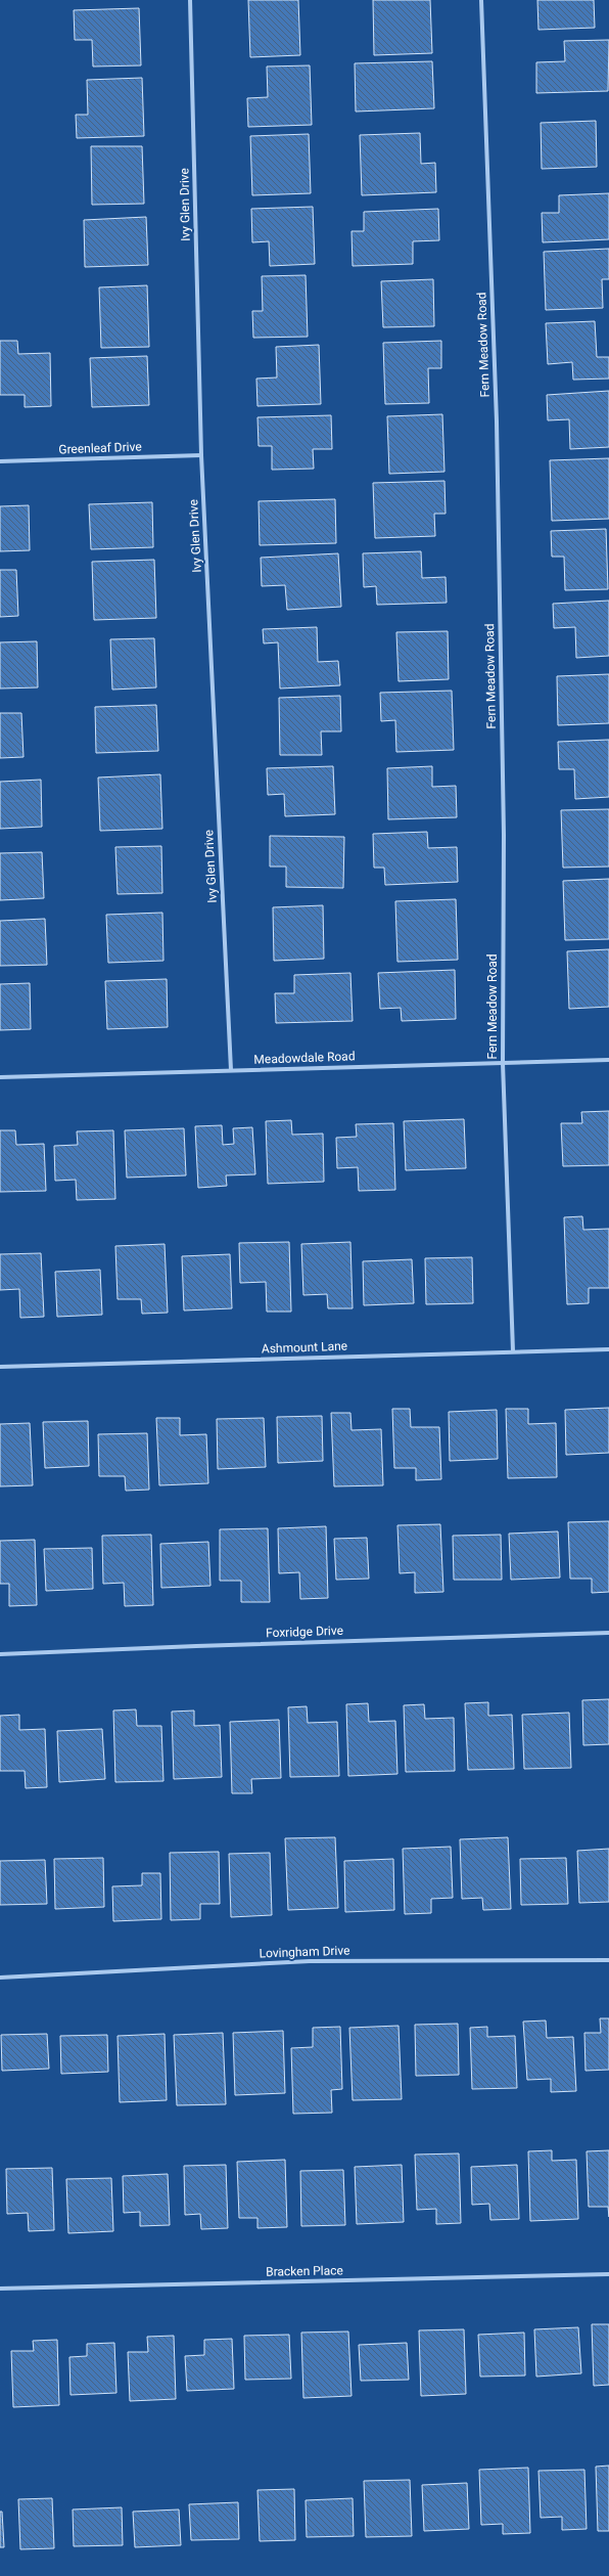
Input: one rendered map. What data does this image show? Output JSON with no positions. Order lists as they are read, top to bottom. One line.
{"streets":{"street":["Ivy Glen Drive","Fern Meadow Road","Greenleaf Drive","Meadowdale Road","Ashmount Lane","Foxridge Drive","Lovingham Drive","Bracken Place"]},"crossings":[["Ivy Glen Drive","Greenleaf Drive"],["Ivy Glen Drive","Meadowdale Road"],["Fern Meadow Road","Meadowdale Road"],["Fern Meadow Road","Ashmount Lane"]]}
